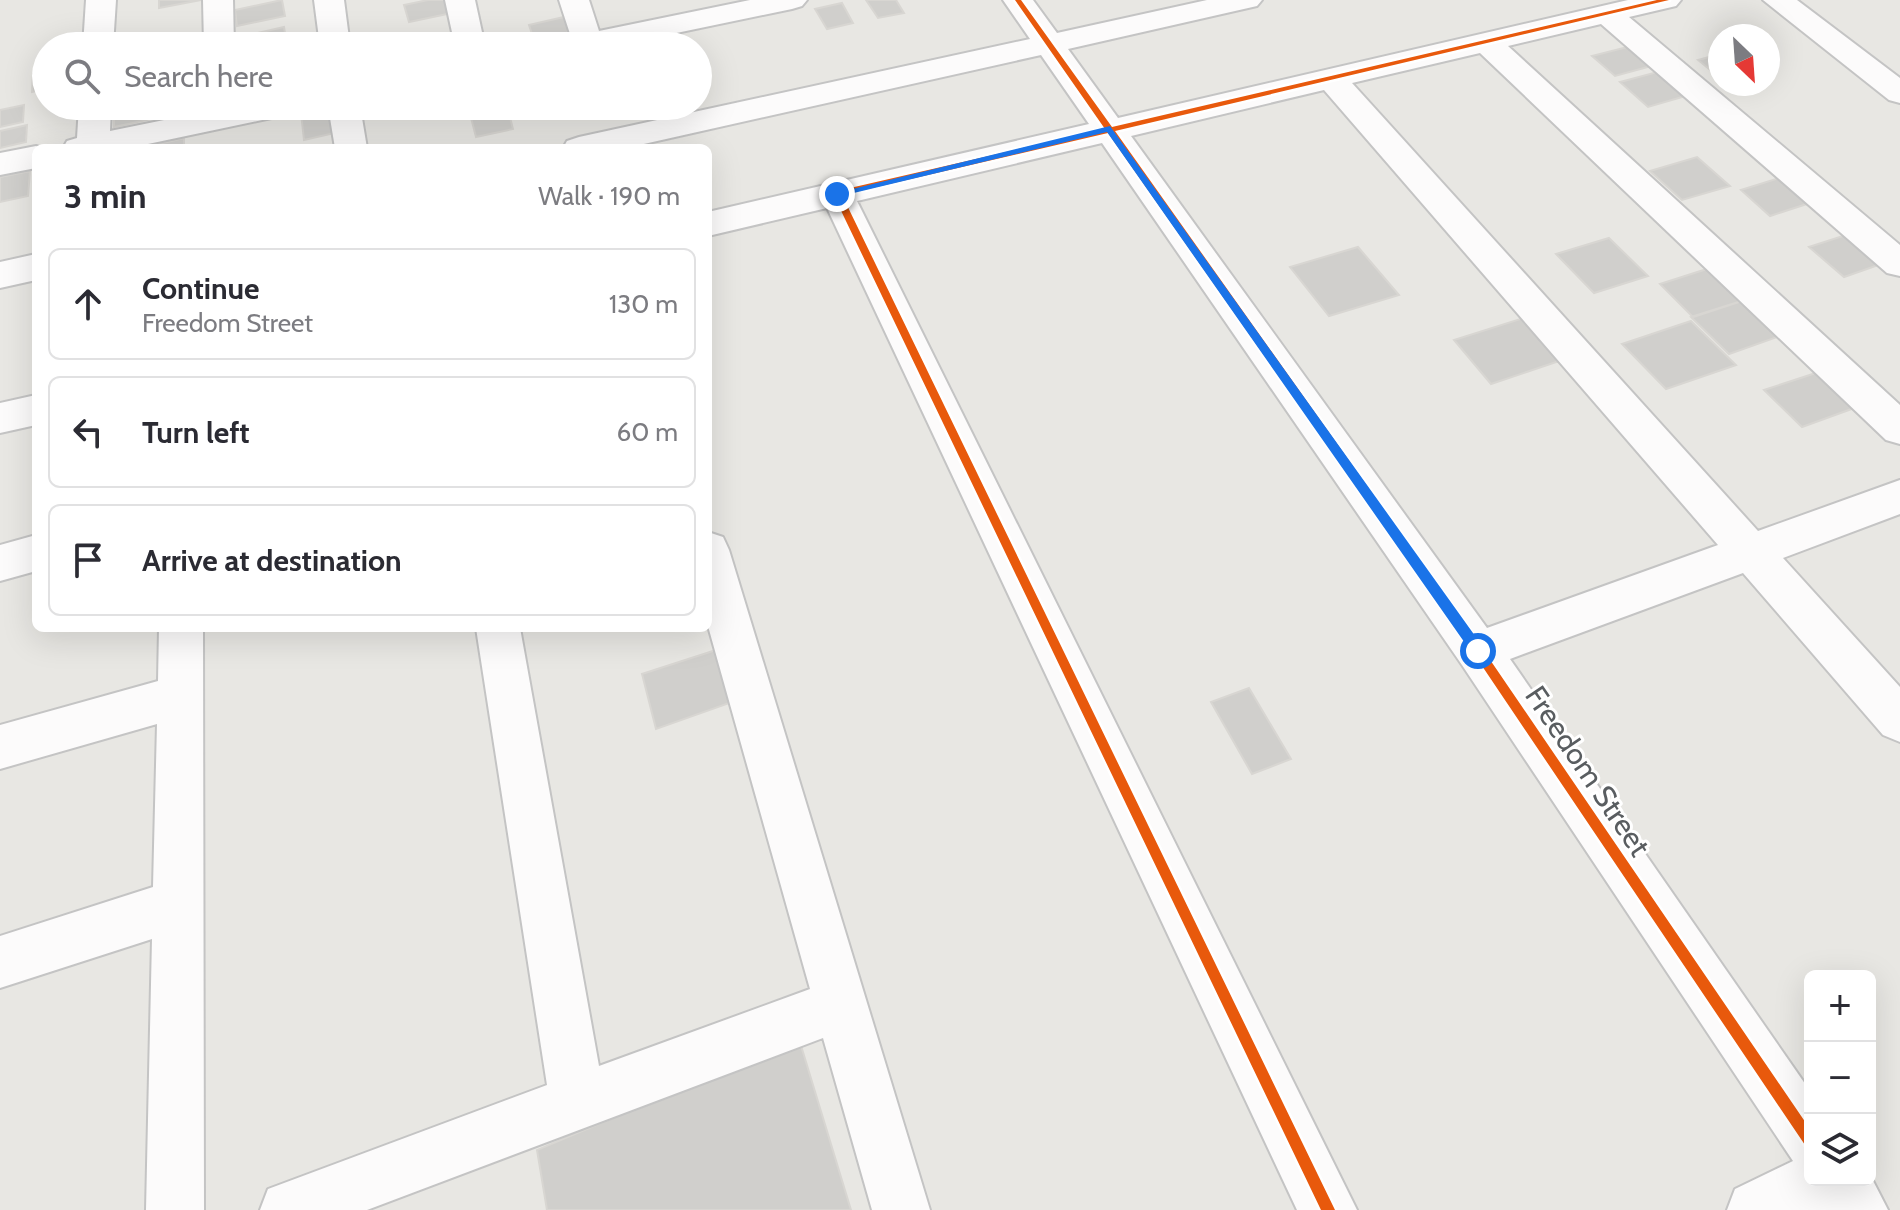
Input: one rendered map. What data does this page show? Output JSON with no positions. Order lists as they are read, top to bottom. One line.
{"streets":{"street":["Freedom Street"]},"north":"bottom right","page":{"search":"Search here","heading":["3 min","Walk · 190 m"],"list":[["Continue","Freedom Street","130 m"],["Turn left","60 m"],"Arrive at destination"],"map_buttons":["+","−"]}}
